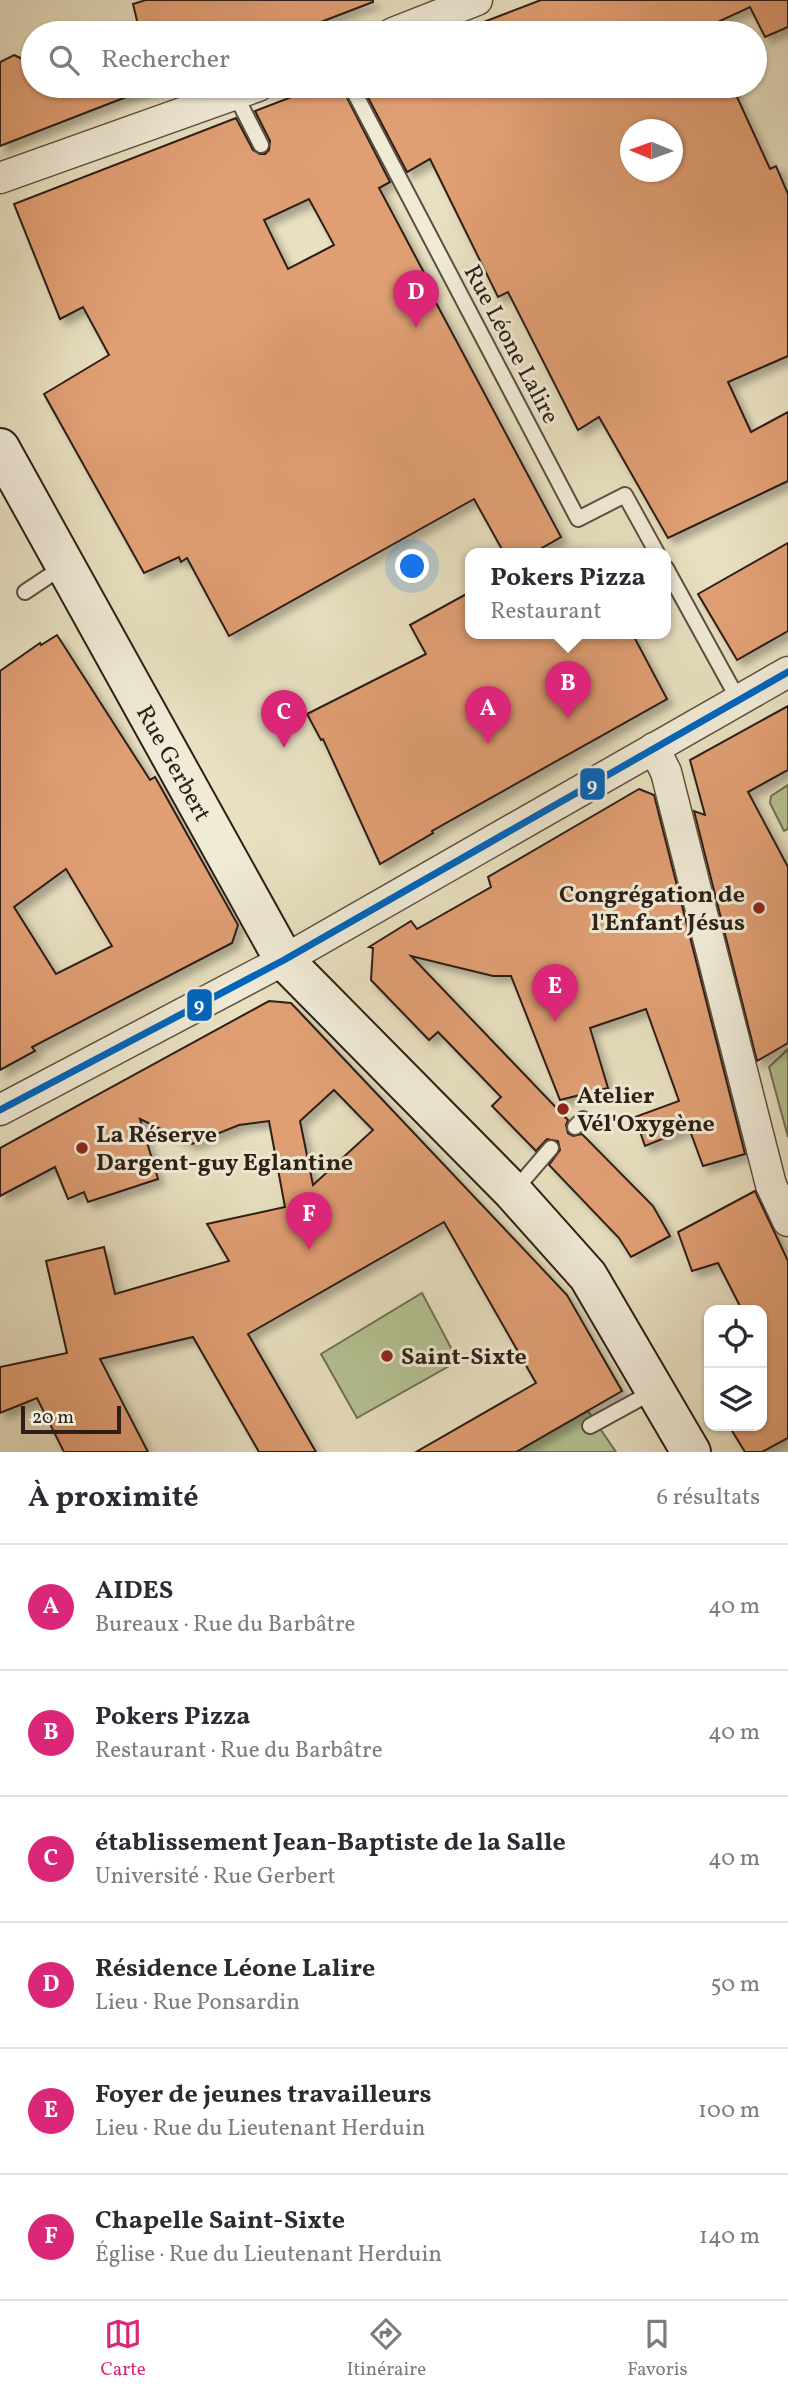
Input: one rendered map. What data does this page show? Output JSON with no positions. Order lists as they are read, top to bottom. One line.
{"streets":{"street":["Rue Gerbert"],"lane":["Rue Léone Lalire"]},"places":["Congrégation de l'Enfant Jésus","Atelier Vél'Oxygène","La Réserve Dargent-guy Eglantine","Saint-Sixte"],"lines":["transit line 9"],"scale_bar":"20 m","north":"left","page":{"search":"Rechercher","pins":["D","B","A","C","E","F"],"popup":["Pokers Pizza","Restaurant"],"scale":"20 m","heading":["À proximité","6 résultats"],"list":[{"mark":"A","name":"AIDES","note":"Bureaux · Rue du Barbâtre","value":"40 m"},{"mark":"B","name":"Pokers Pizza","note":"Restaurant · Rue du Barbâtre","value":"40 m"},{"mark":"C","name":"établissement Jean-Baptiste de la Salle","note":"Université · Rue Gerbert","value":"40 m"},{"mark":"D","name":"Résidence Léone Lalire","note":"Lieu · Rue Ponsardin","value":"50 m"},{"mark":"E","name":"Foyer de jeunes travailleurs","note":"Lieu · Rue du Lieutenant Herduin","value":"100 m"},{"mark":"F","name":"Chapelle Saint-Sixte","note":"Église · Rue du Lieutenant Herduin","value":"140 m"}],"nav":["Carte","Itinéraire","Favoris"]}}
